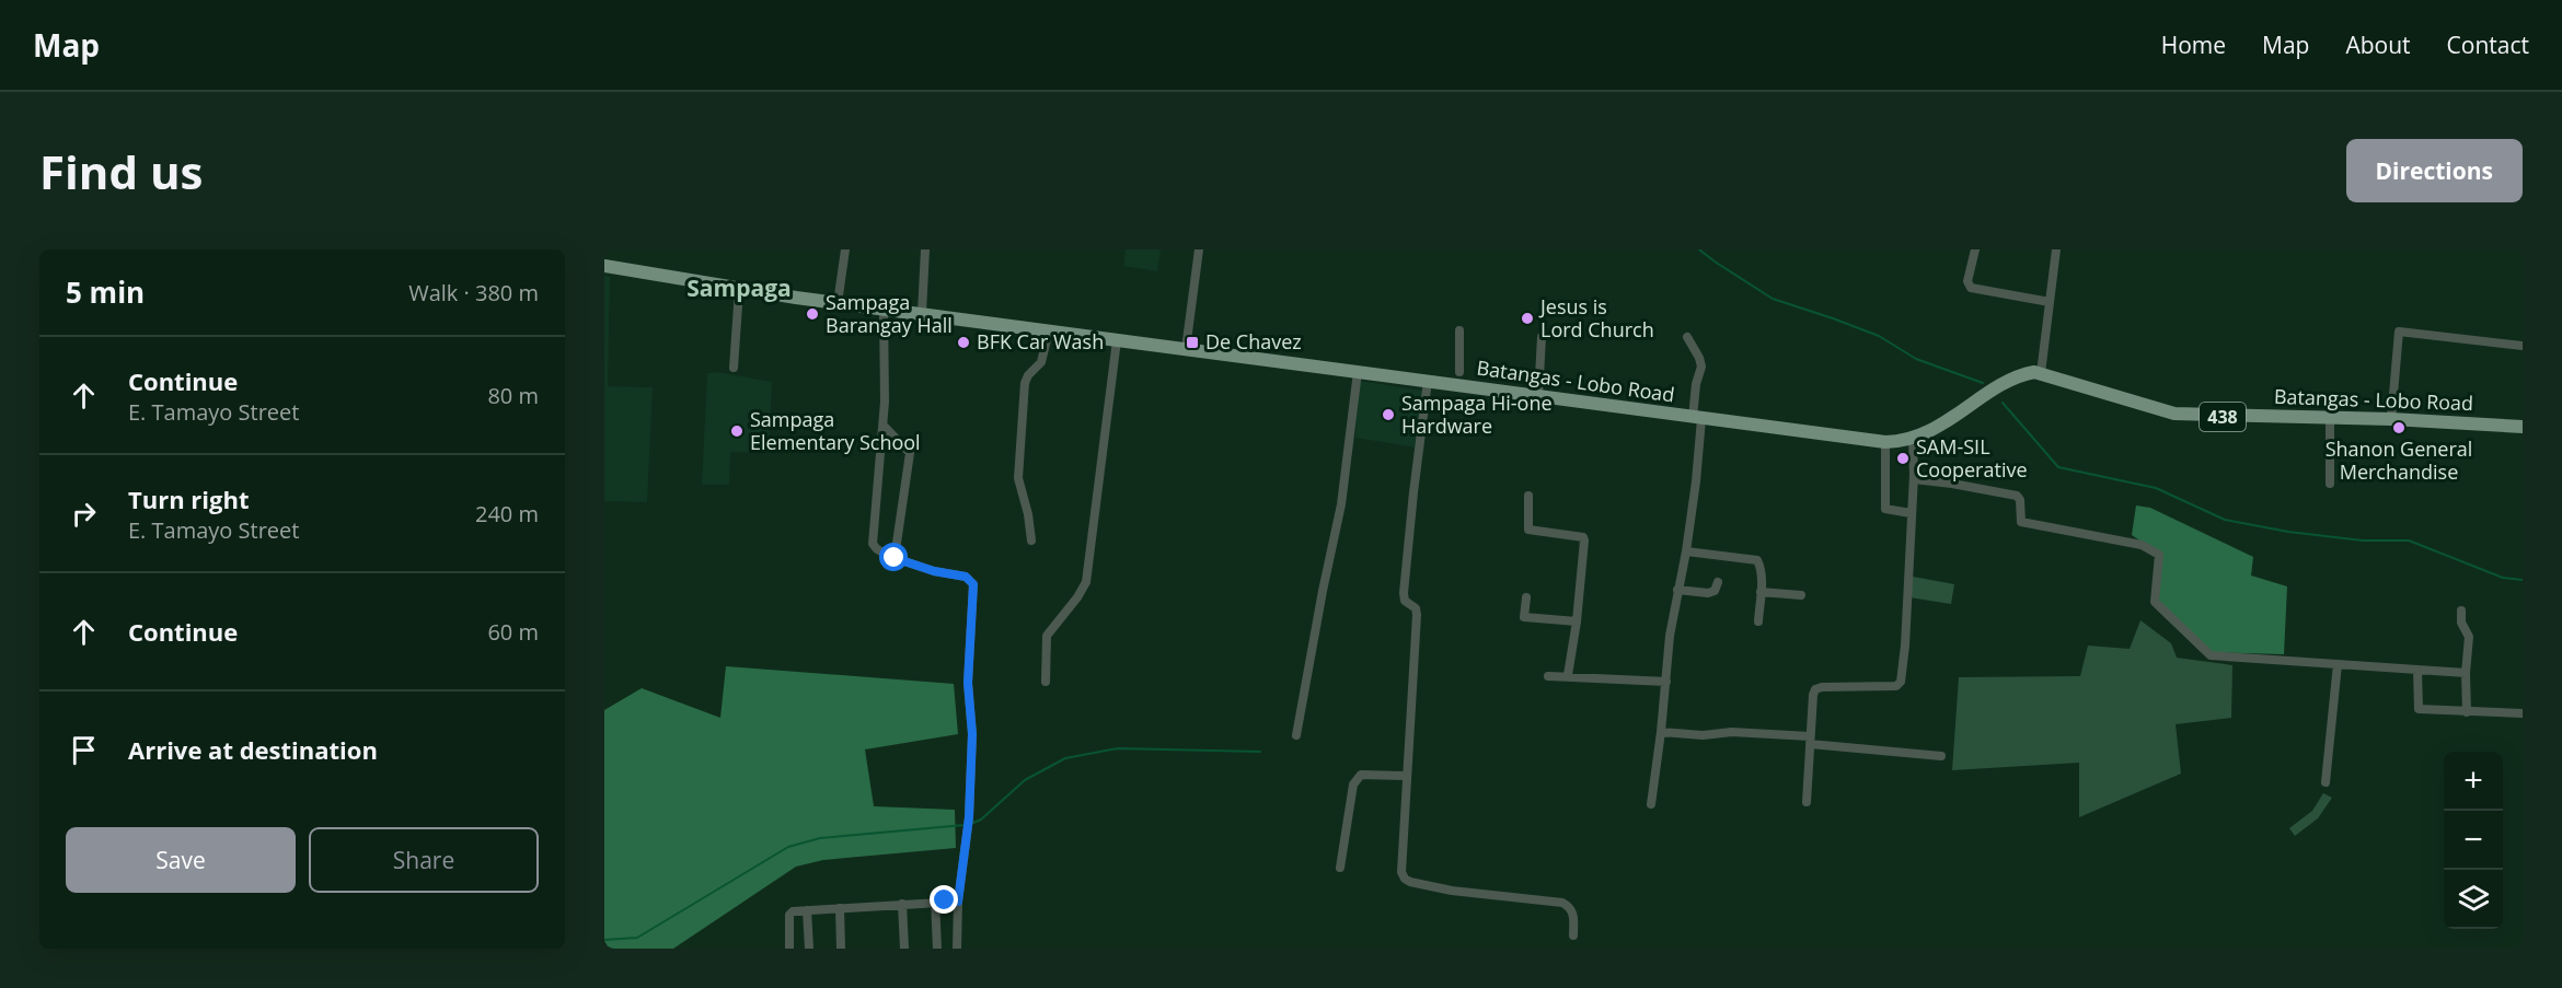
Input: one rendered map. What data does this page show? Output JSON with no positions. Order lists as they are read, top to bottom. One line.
{"streets":{"main road":["Batangas - Lobo Road","438"]},"districts":["Sampaga"],"places":{"other":["Sampaga Barangay Hall","Jesus is Lord Church","BFK Car Wash","Sampaga Hi-one Hardware","Shanon General Merchandise","Sampaga Elementary School","SAM-SIL Cooperative"],"transit":["De Chavez"]},"page":{"header":"Map","nav":["Home","Map","About","Contact"],"buttons":["Directions",["Save","Share"]],"title":"Find us","heading":["5 min","Walk · 380 m"],"list":[["Continue","E. Tamayo Street","80 m"],["Turn right","E. Tamayo Street","240 m"],["Continue","60 m"],"Arrive at destination"],"map_buttons":["+","−"]}}
